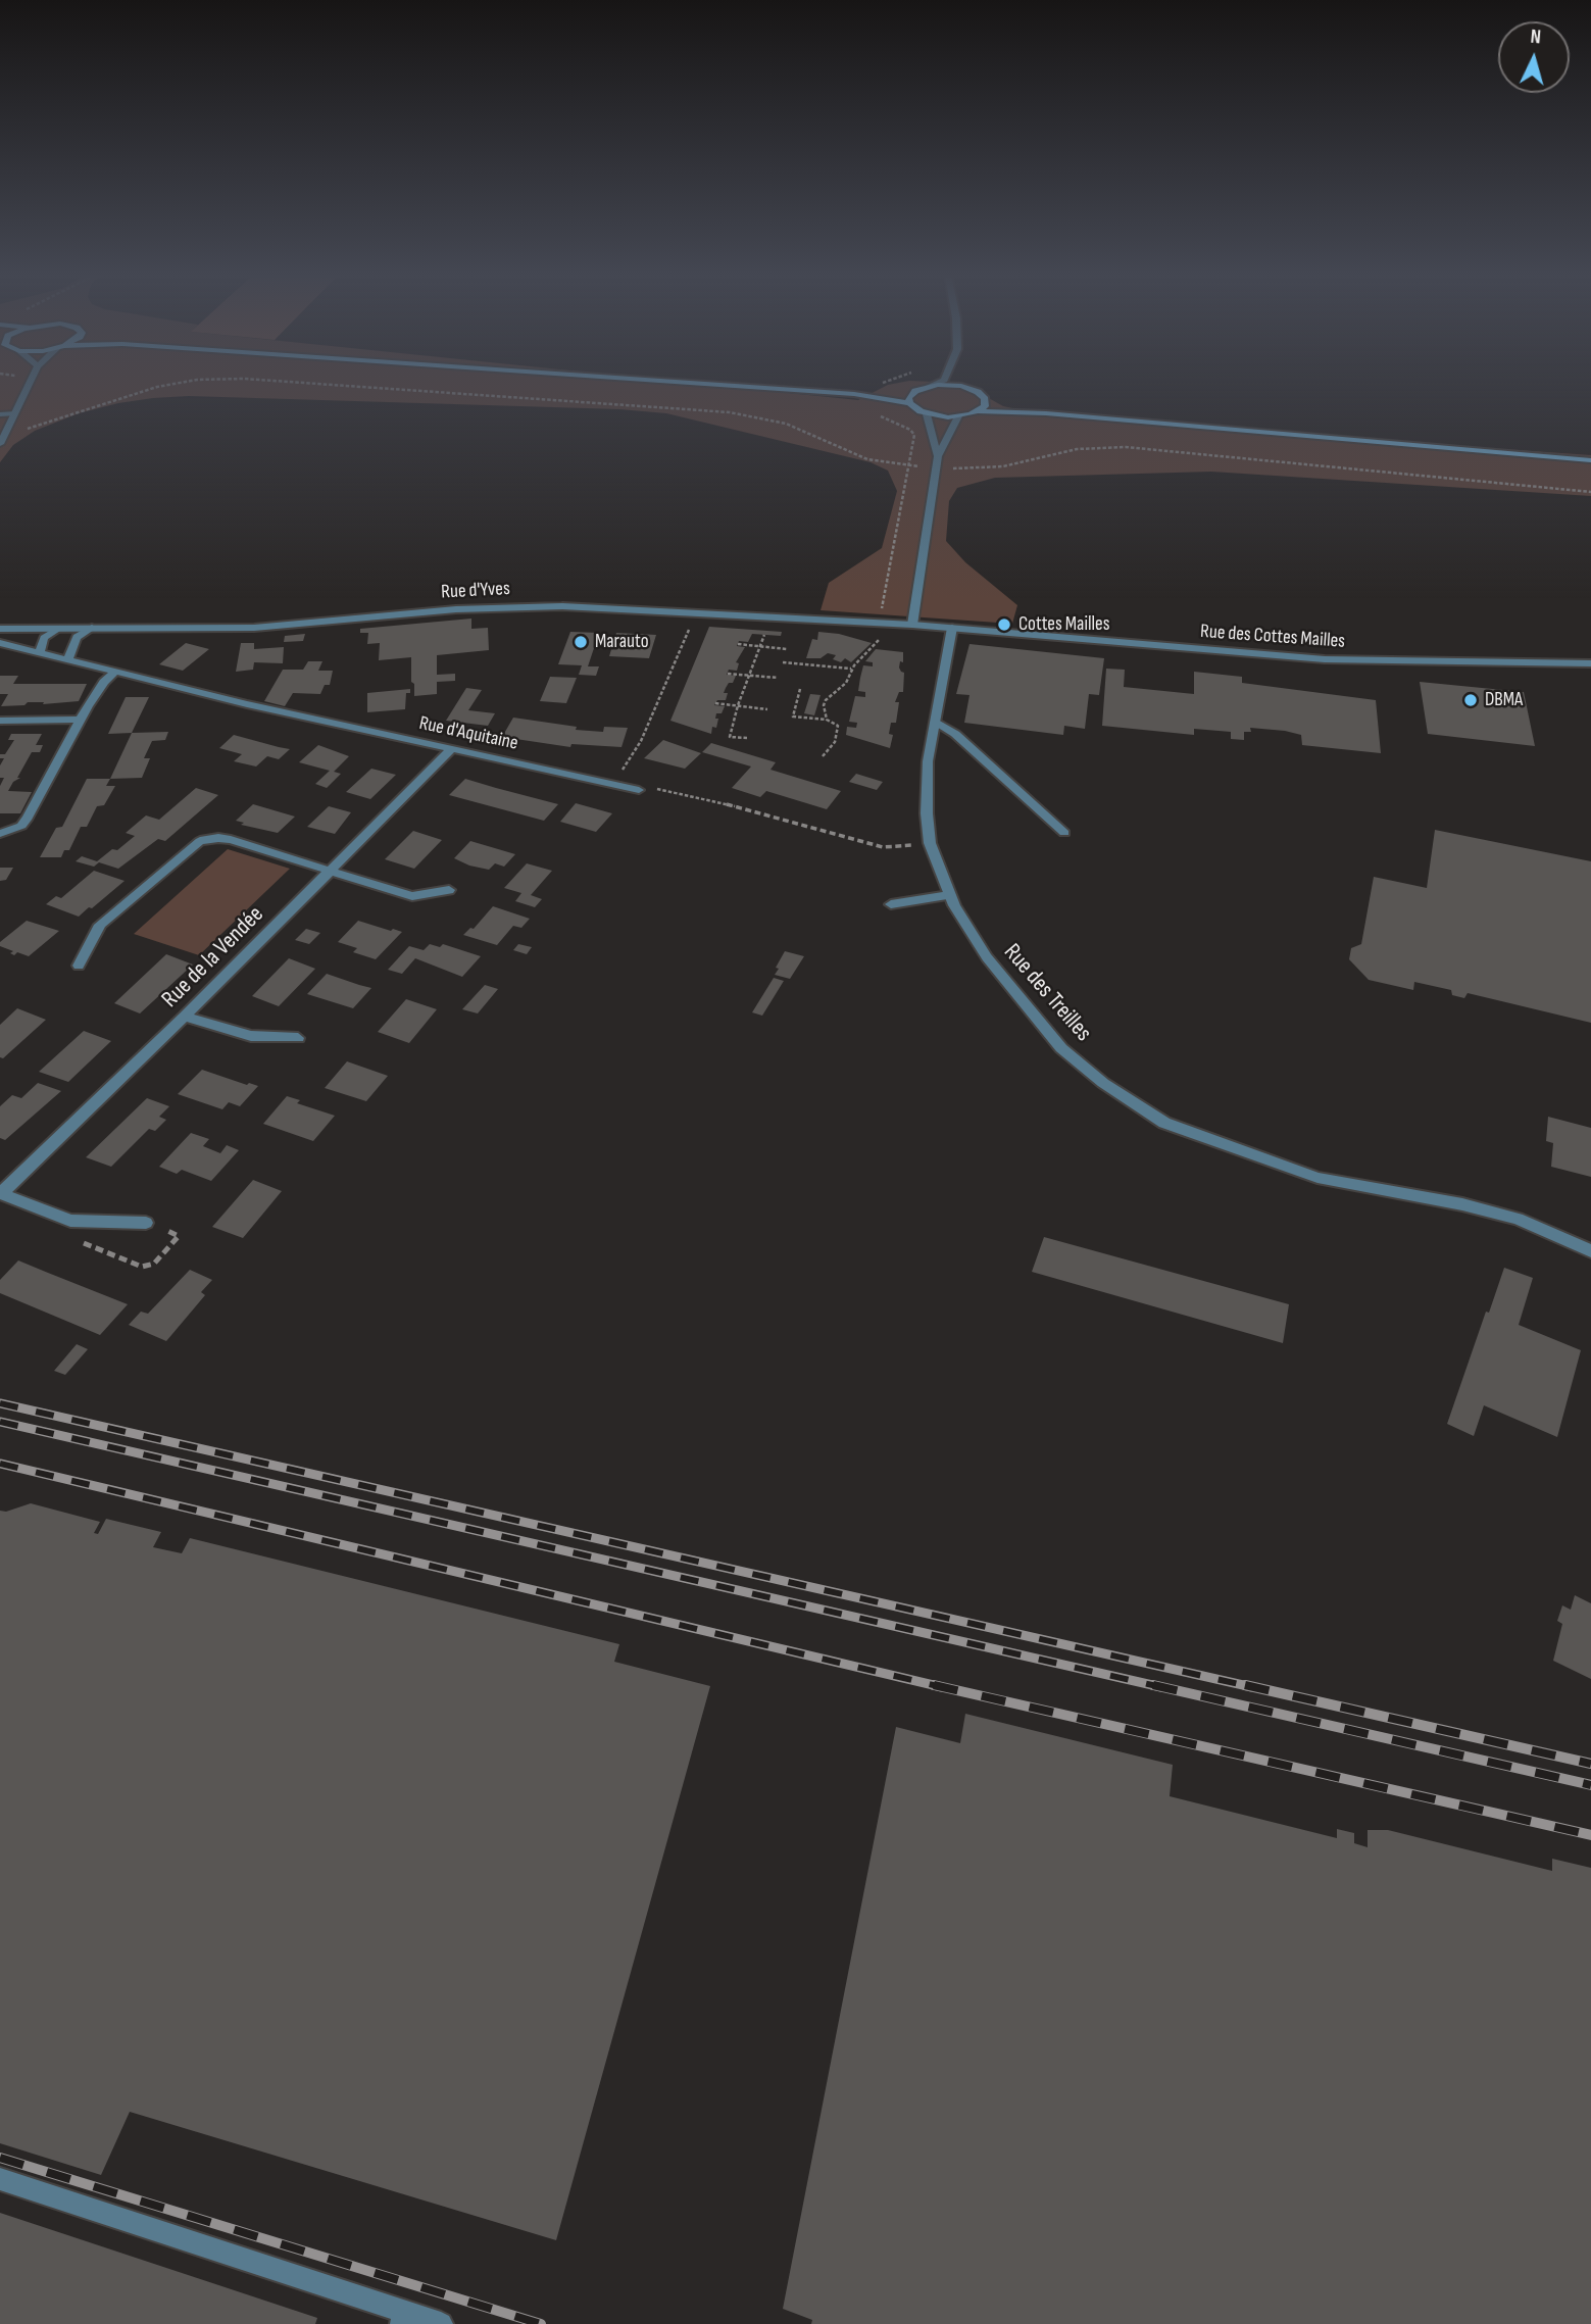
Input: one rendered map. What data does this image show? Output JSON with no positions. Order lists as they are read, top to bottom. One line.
{"streets":{"street":["Rue d'Yves","Rue des Cottes Mailles","Rue d'Aquitaine","Rue de la Vendée","Rue des Treilles"]},"crossings":[["Rue d'Yves","Rue des Cottes Mailles"],["Rue d'Yves","Rue des Treilles"],["Rue des Cottes Mailles","Rue des Treilles"],["Rue d'Aquitaine","Rue de la Vendée"]],"places":["Cottes Mailles","Marauto","DBMA"],"north":"top"}
